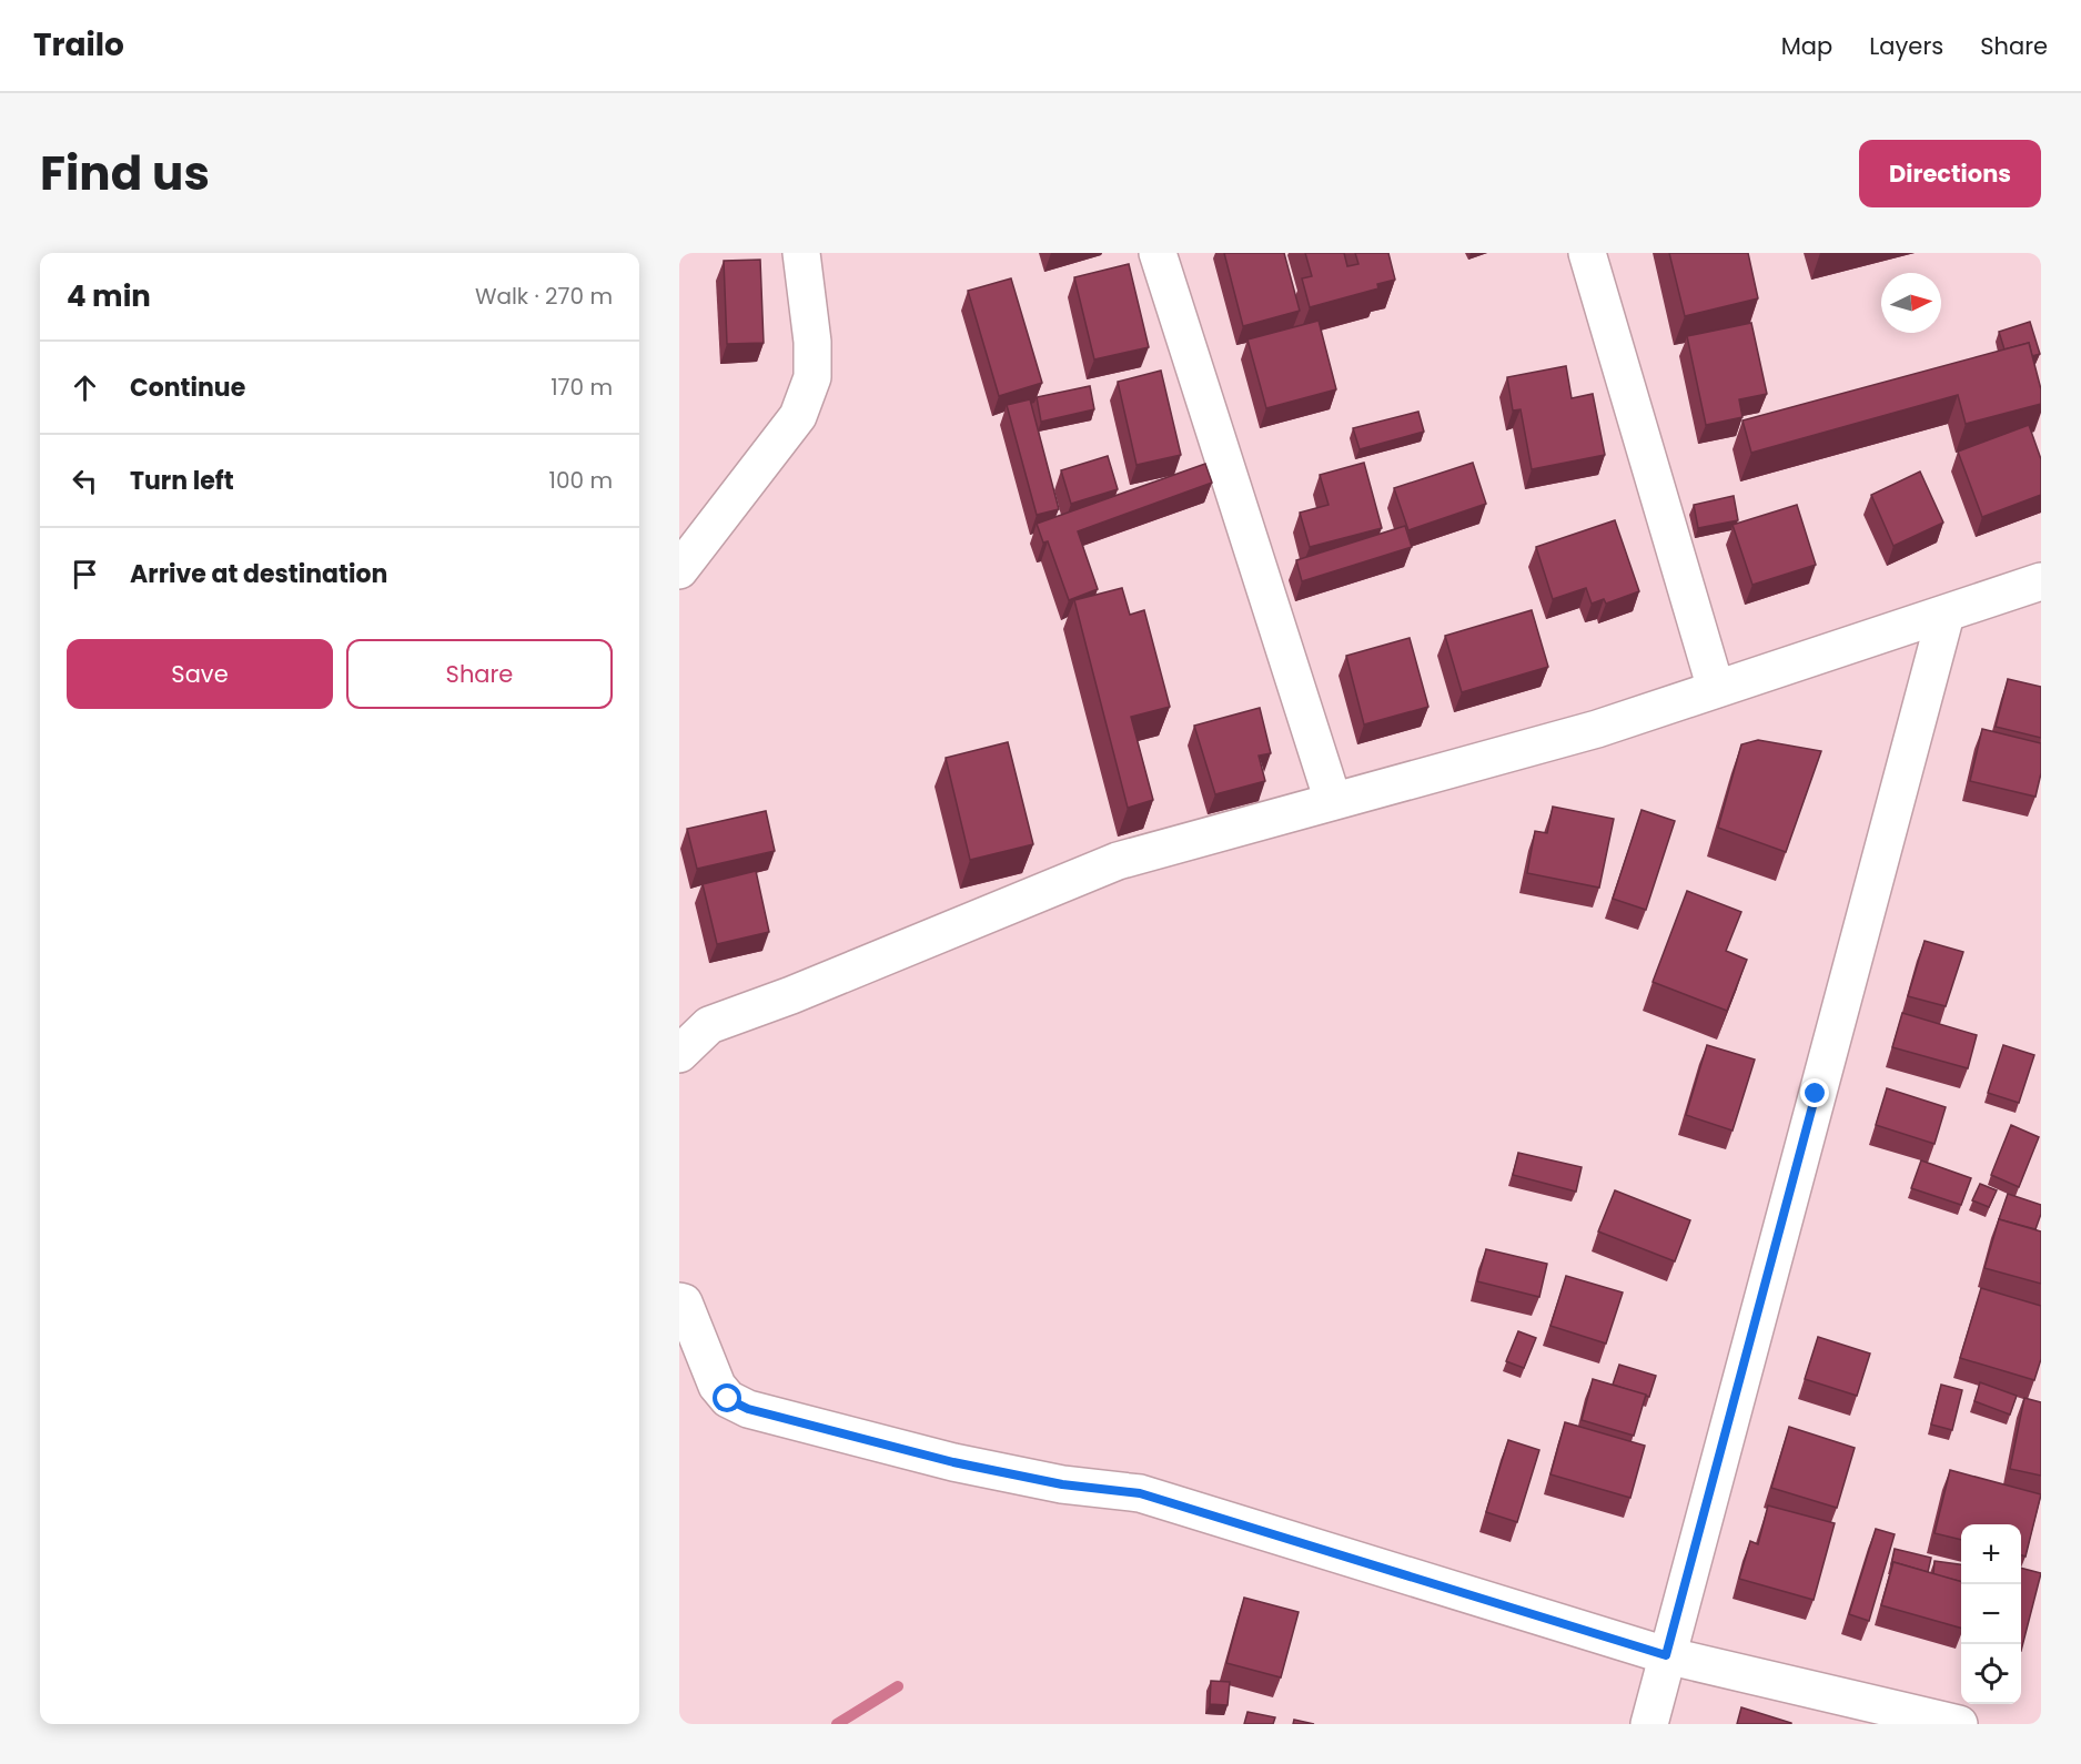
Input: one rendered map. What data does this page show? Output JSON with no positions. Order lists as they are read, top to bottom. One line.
{"north":"right","page":{"header":"Trailo","nav":["Map","Layers","Share"],"title":"Find us","buttons":["Directions",["Save","Share"]],"heading":["4 min","Walk · 270 m"],"list":[["Continue","170 m"],["Turn left","100 m"],"Arrive at destination"],"map_buttons":["+","−"]}}
